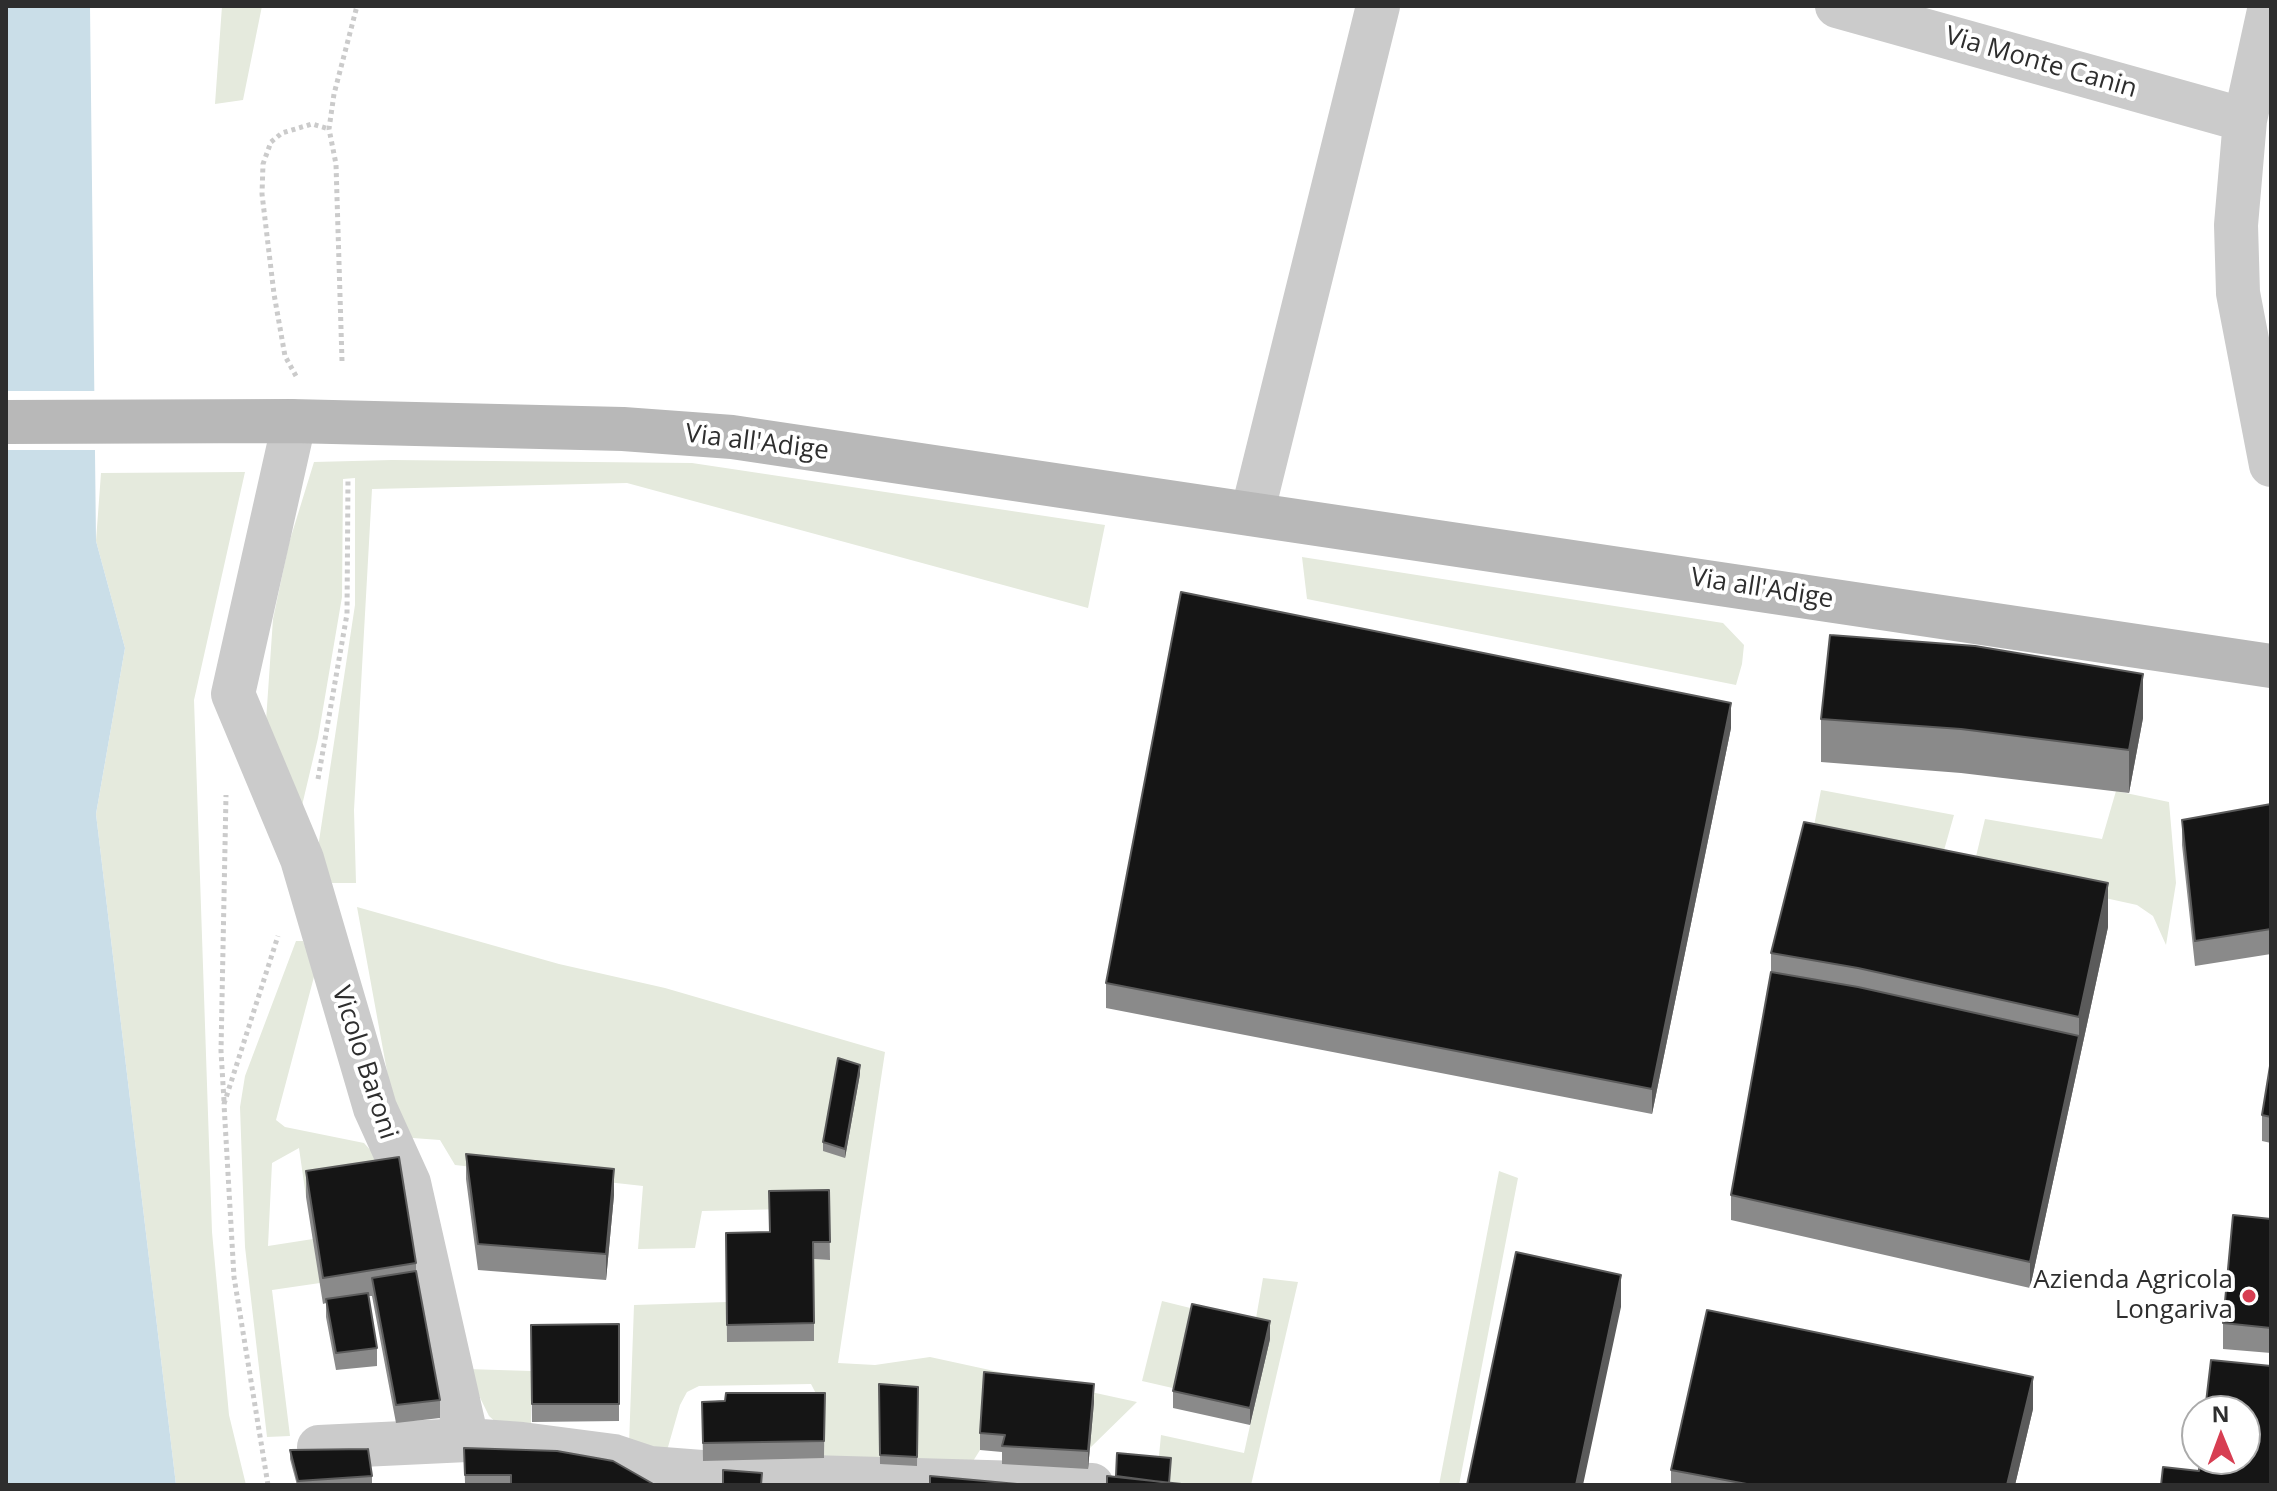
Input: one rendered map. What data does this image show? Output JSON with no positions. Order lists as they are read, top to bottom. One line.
{"streets":{"street":["Via Monte Canin","Via all'Adige","Vicolo Baroni"]},"crossings":[["Via all'Adige","Vicolo Baroni"]],"places":["Azienda Agricola Longariva"],"north":"top"}
